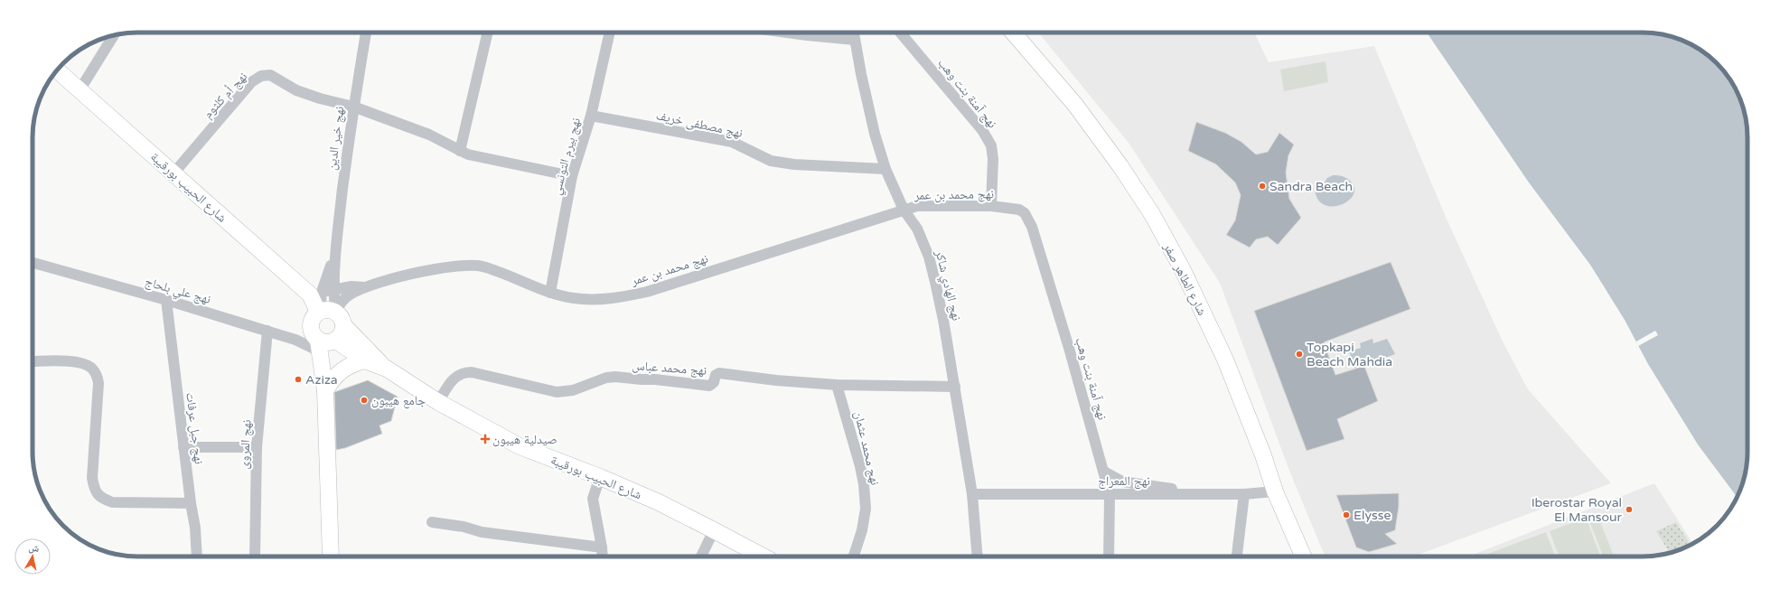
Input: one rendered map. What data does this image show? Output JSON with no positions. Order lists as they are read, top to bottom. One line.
{"streets":{"main road":["شارع الحبيب بورقيبة","شارع الطاهر صفر"],"street":["نهج آمنة بنت وهب","نهج أم كلثوم","نهج مصطفى خريف","نهج خير الدين","نهج بيرم التونسي","نهج محمد بن عمر","نهج الهادي شاكر","نهج علي بلحاج","نهج محمد عباس","نهج جبل عرفات","نهج المروى","نهج محمد عثمان","نهج المعراج"]},"crossings":[["نهج آمنة بنت وهب","نهج محمد بن عمر"],["نهج آمنة بنت وهب","نهج المعراج"],["نهج أم كلثوم","نهج خير الدين"],["نهج أم كلثوم","نهج بيرم التونسي"],["نهج أم كلثوم","شارع الحبيب بورقيبة"],["نهج مصطفى خريف","نهج بيرم التونسي"],["نهج مصطفى خريف","نهج الهادي شاكر"],["نهج خير الدين","شارع الحبيب بورقيبة"],["نهج خير الدين","نهج محمد بن عمر"],["نهج بيرم التونسي","نهج محمد بن عمر"],["شارع الحبيب بورقيبة","نهج محمد بن عمر"],["شارع الحبيب بورقيبة","نهج علي بلحاج"],["شارع الحبيب بورقيبة","نهج محمد عباس"],["نهج محمد بن عمر","نهج الهادي شاكر"],["شارع الطاهر صفر","نهج المعراج"],["نهج الهادي شاكر","نهج محمد عباس"],["نهج الهادي شاكر","نهج المعراج"],["نهج علي بلحاج","نهج جبل عرفات"],["نهج علي بلحاج","نهج المروى"],["نهج محمد عباس","نهج محمد عثمان"]],"places":{"other":["Sandra Beach","Topkapi Beach Mahdia","Aziza","جامع هيبون","Iberostar Royal El Mansour","Elysse"],"health":["صيدلية هيبون"]},"north":"top"}
